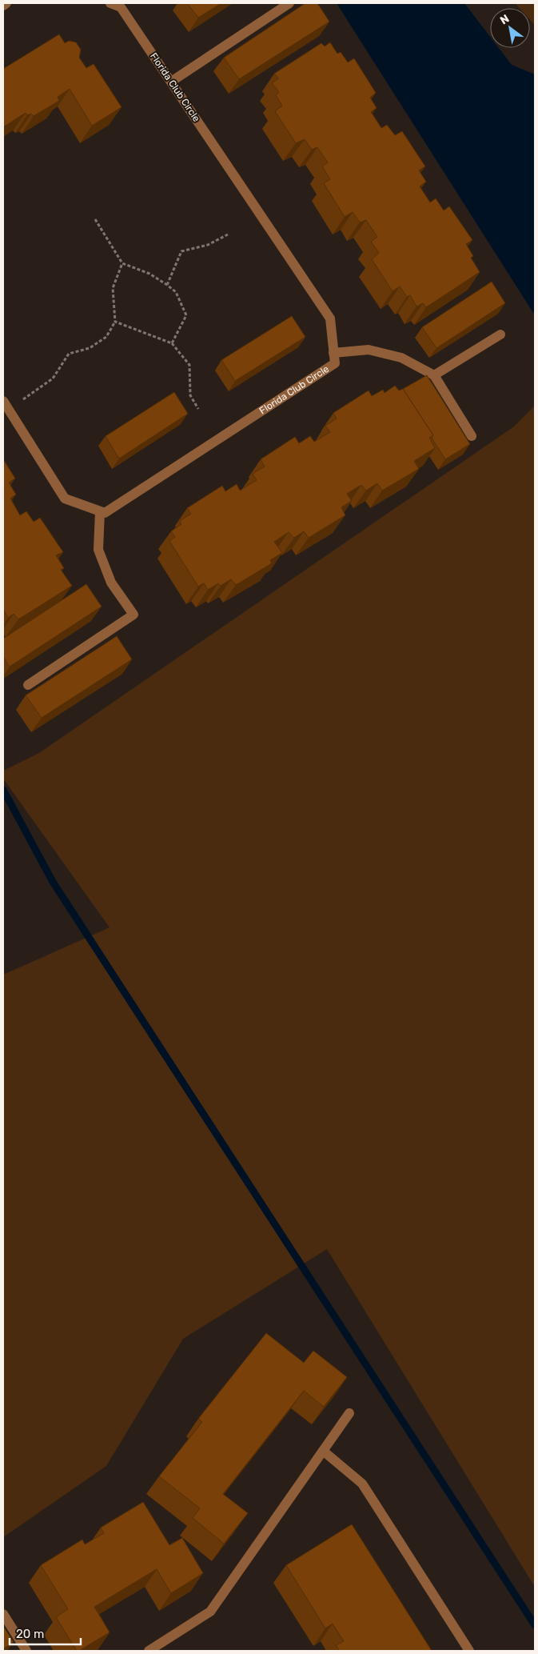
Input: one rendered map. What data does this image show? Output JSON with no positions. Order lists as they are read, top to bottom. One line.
{"streets":{"street":["Florida Club Circle"]},"scale_bar":"20 m","north":"top left"}
